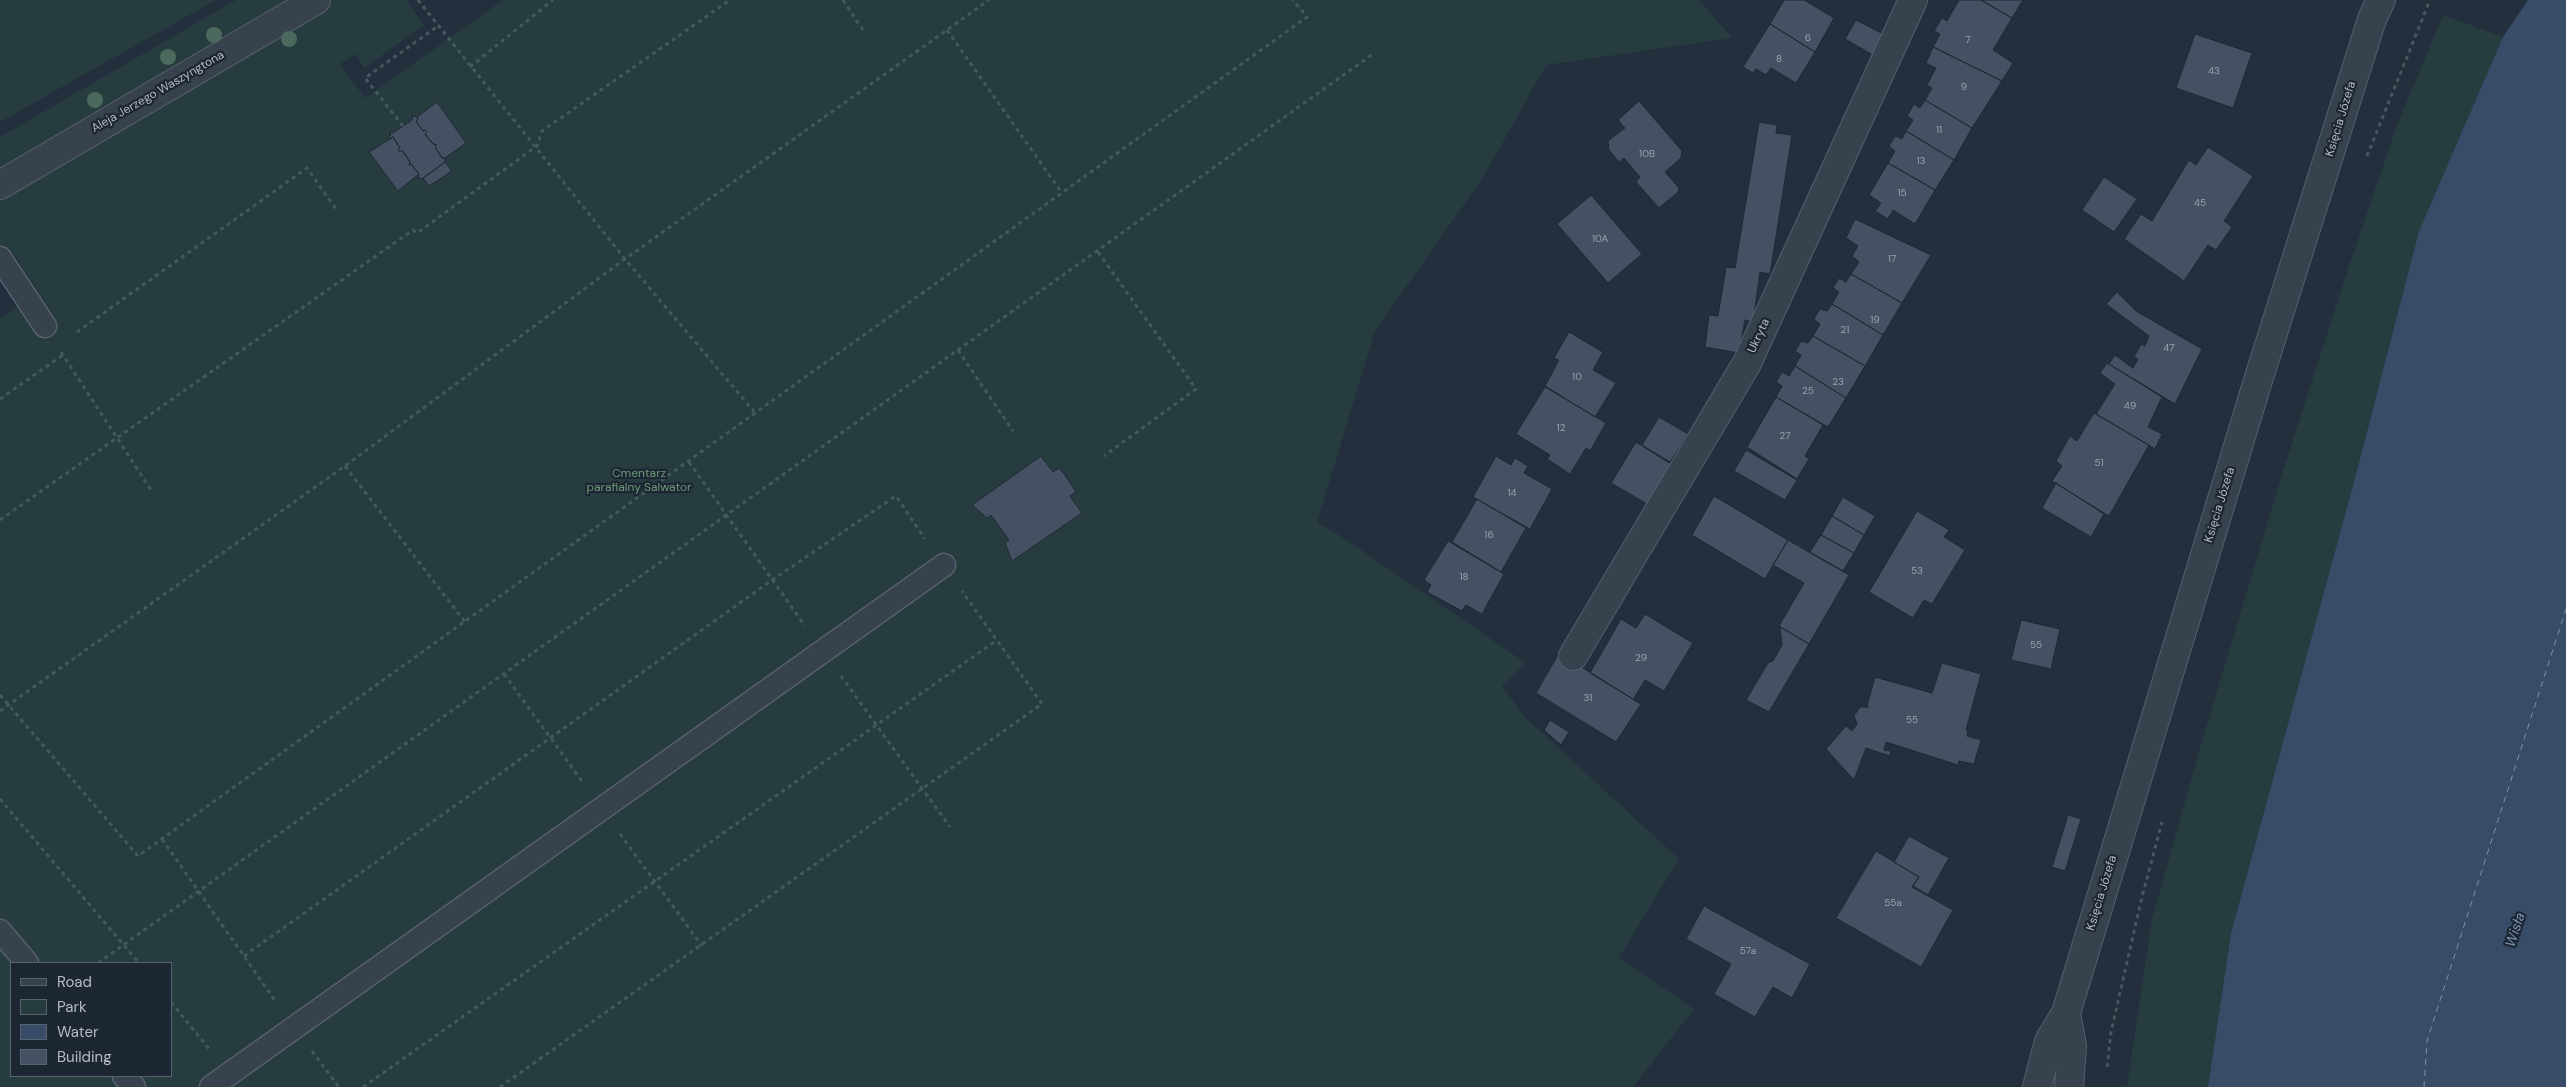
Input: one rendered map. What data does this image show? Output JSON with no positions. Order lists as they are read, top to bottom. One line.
{"streets":{"street":["Aleja Jerzego Waszyngtona","Księcia Józefa","Ukryta"]},"water":["Wisła"],"parks":["Cmentarz parafialny Salwator"],"house_numbers":["6","7","8","43","9","11","10B","13","15","45","10A","17","19","21","47","10","23","25","49","12","27","51","14","16","53","18","55","29","31","55","55a","57a"],"legend":["Road","Park","Water","Building"]}
